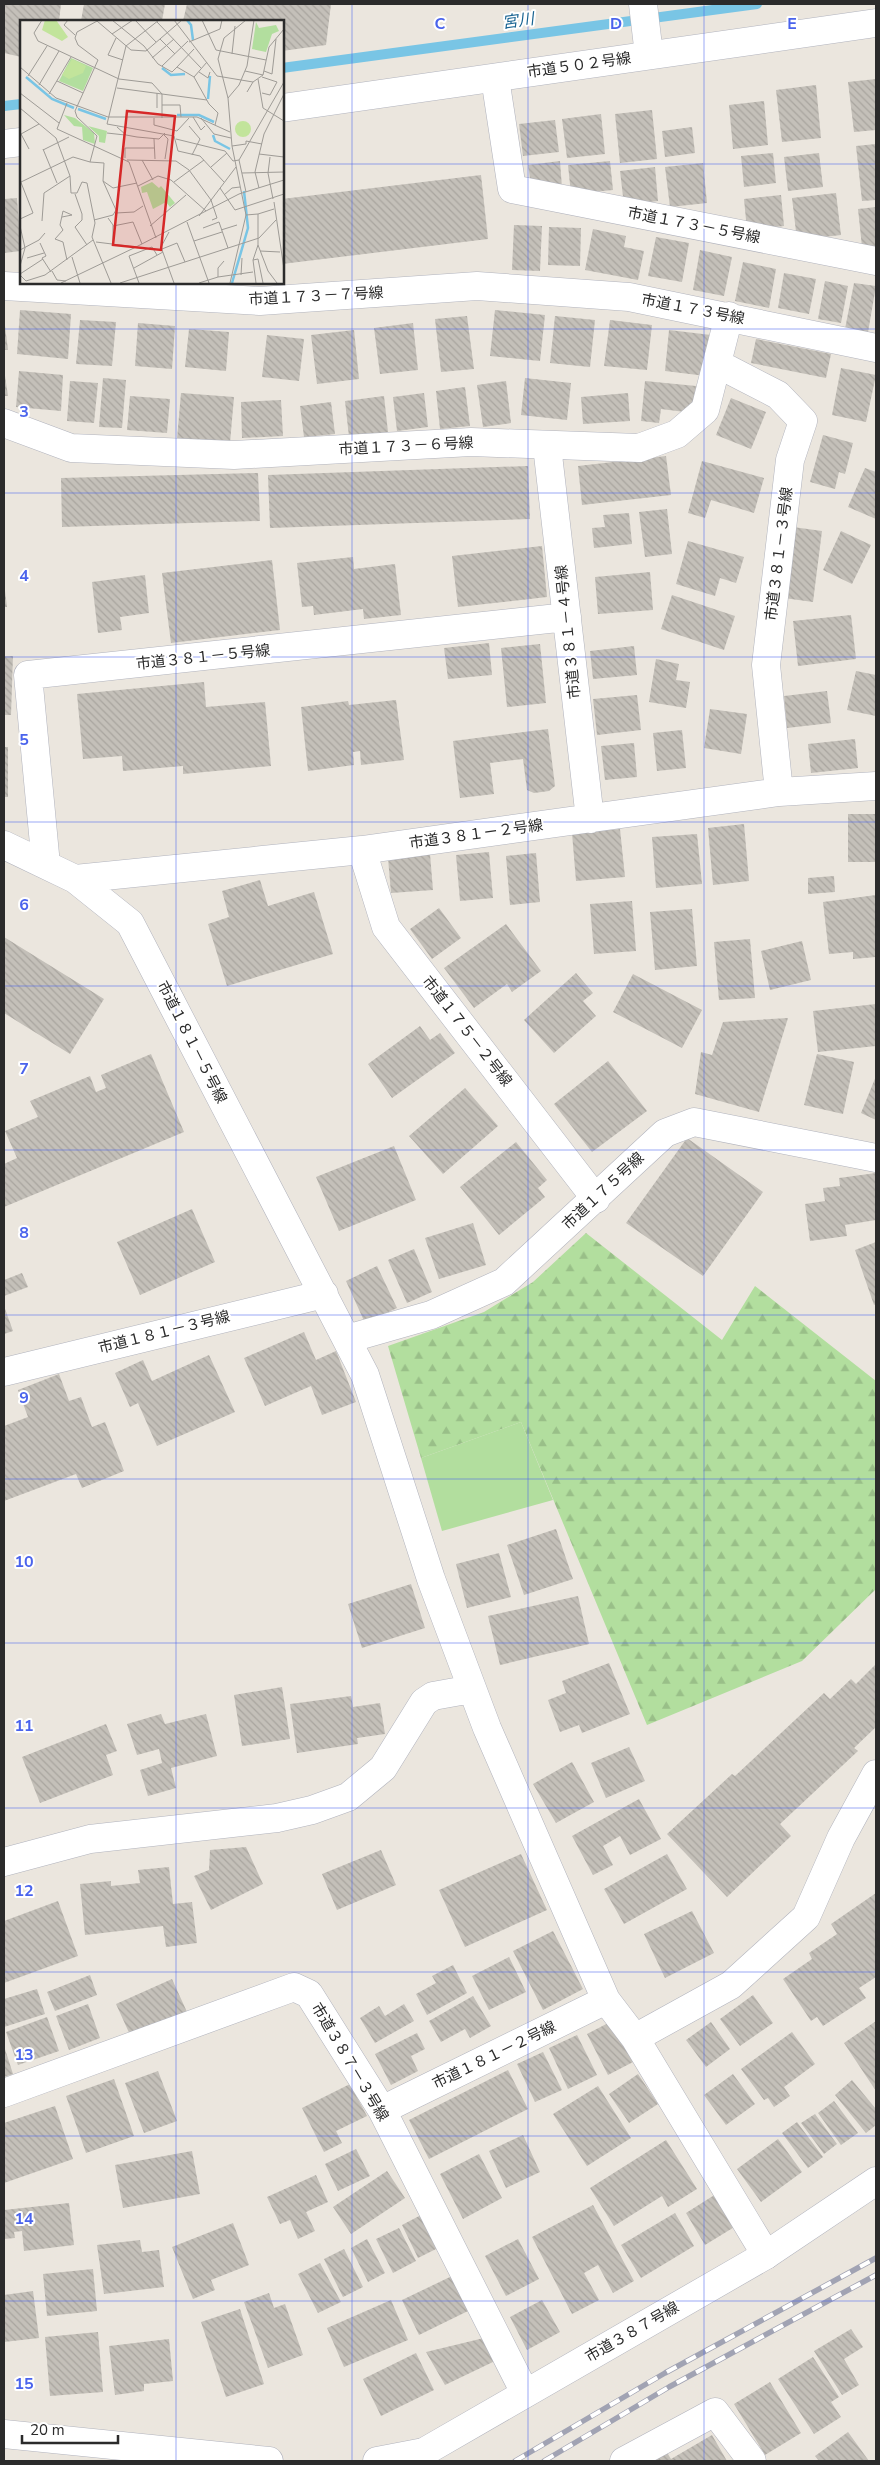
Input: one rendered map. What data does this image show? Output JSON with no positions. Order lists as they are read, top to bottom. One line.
{"streets":{"street":["市道５０２号線","市道１７３－５号線","市道１７３－７号線","市道１７３号線","市道１７３－６号線","市道３８１－３号線","市道３８１－４号線","市道３８１－５号線","市道３８１－２号線","市道１７５－２号線","市道１８１－５号線","市道１７５号線","市道１８１－３号線","市道１８１－２号線","市道３８７－３号線","市道３８７号線"]},"crossings":[["市道５０２号線","市道１７３－５号線"],["市道１７３－７号線","市道１７３号線"],["市道１７３号線","市道１７３－６号線"],["市道１７３－６号線","市道３８１－３号線"],["市道１７３－６号線","市道３８１－４号線"],["市道３８１－３号線","市道３８１－２号線"],["市道３８１－４号線","市道３８１－５号線"],["市道３８１－４号線","市道３８１－２号線"],["市道３８１－５号線","市道１８１－５号線"],["市道３８１－２号線","市道１７５－２号線"],["市道３８１－２号線","市道１８１－５号線"],["市道１７５－２号線","市道１７５号線"],["市道１８１－５号線","市道１７５号線"],["市道１８１－５号線","市道１８１－３号線"],["市道１８１－５号線","市道１８１－２号線"],["市道１８１－５号線","市道３８７号線"],["市道１８１－２号線","市道３８７－３号線"],["市道３８７－３号線","市道３８７号線"]],"water":["宮川"],"scale_bar":"20 m","grid":{"columns":["C","D","E"],"rows":["3","4","5","6","7","8","9","10","11","12","13","14","15"]}}
